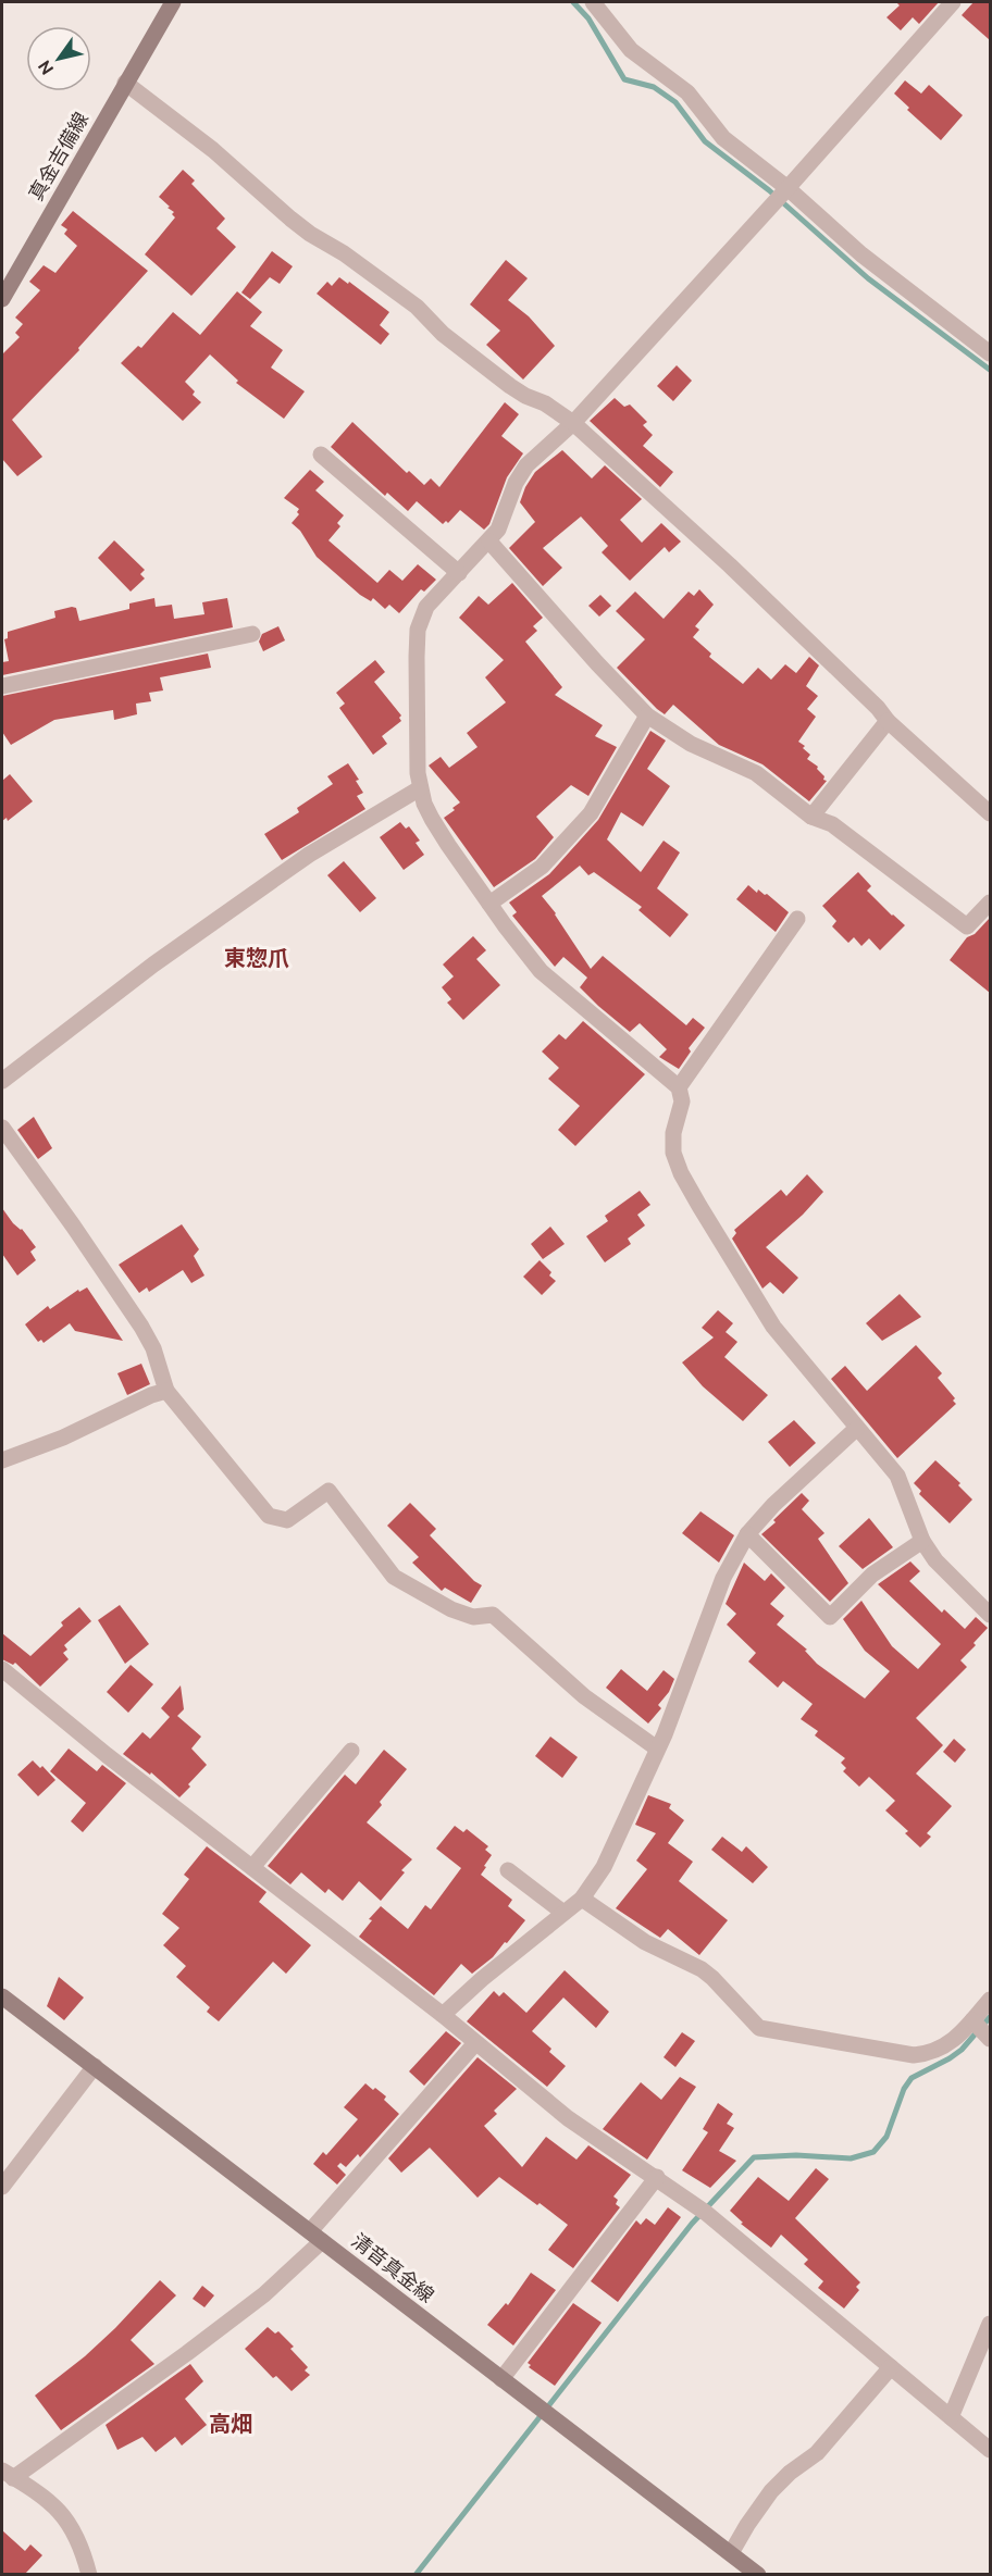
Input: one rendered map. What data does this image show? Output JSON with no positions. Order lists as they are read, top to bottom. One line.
{"streets":{"main road":["真金吉備線","清音真金線"]},"districts":["東惣爪","高畑"],"north":"bottom left"}
